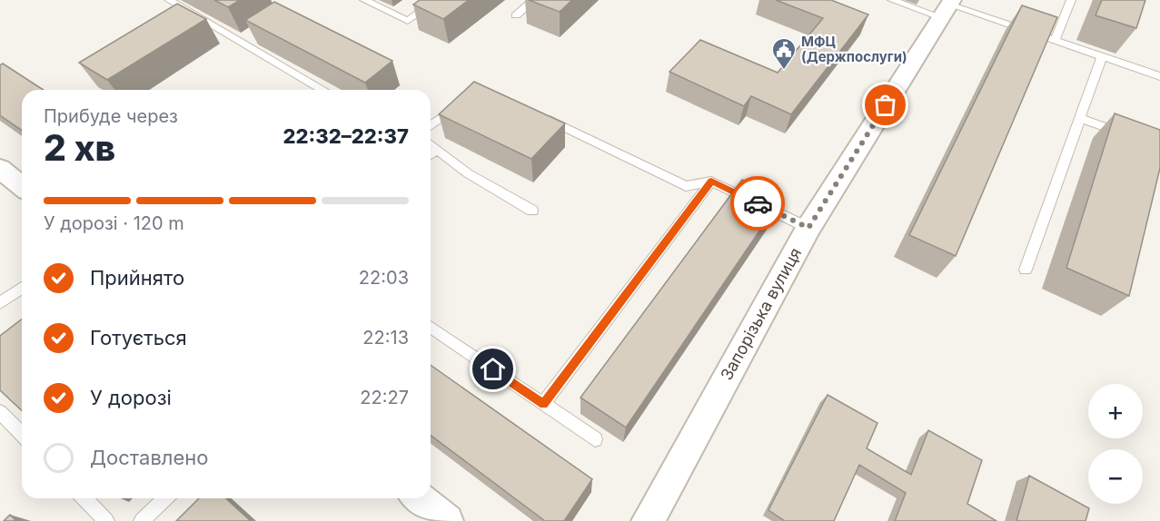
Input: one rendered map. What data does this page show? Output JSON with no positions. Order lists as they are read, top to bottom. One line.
{"streets":{"street":["Запорізька вулиця"]},"places":{"public building":["МФЦ (Держпослуги)"]},"page":{"heading":["2 хв","Прибуде через","22:32–22:37"],"bar":"У дорозі · 120 m","list":[["Прийнято","22:03"],["Готується","22:13"],["У дорозі","22:27"],"Доставлено"],"map_buttons":["+","−"]}}
